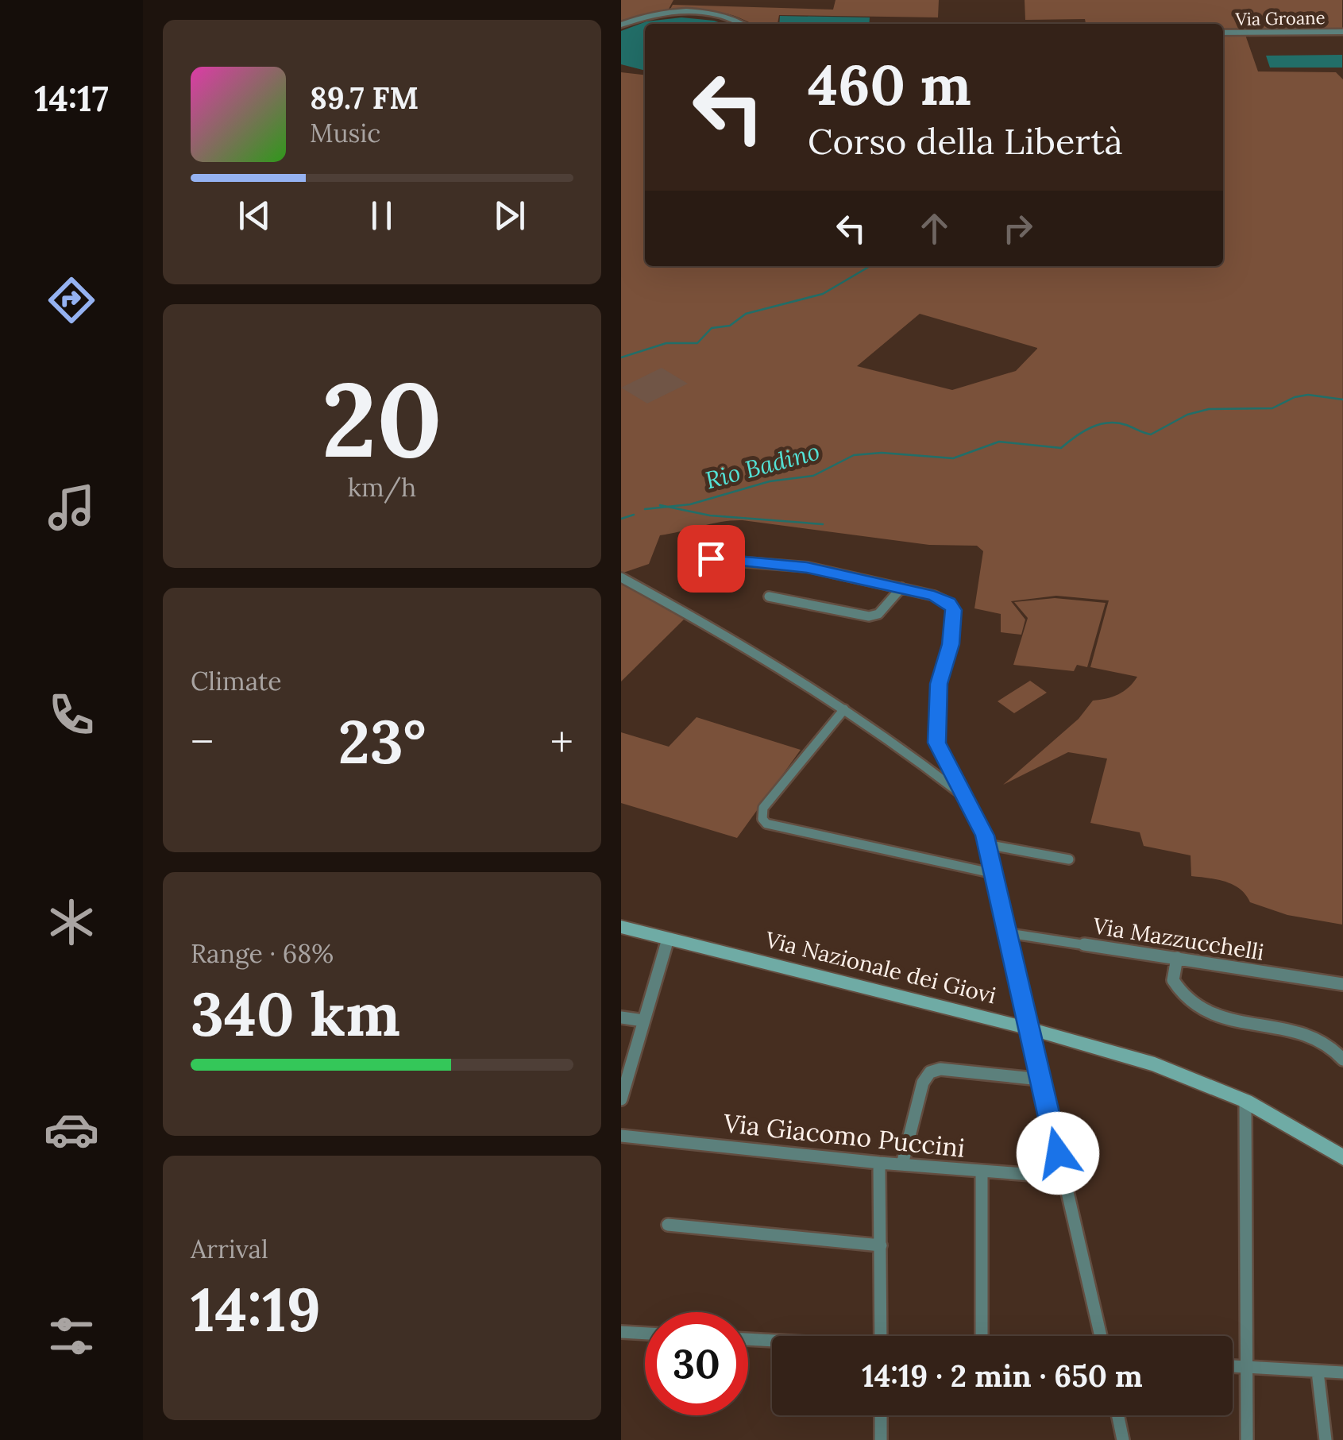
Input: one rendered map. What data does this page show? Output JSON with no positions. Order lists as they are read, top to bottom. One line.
{"streets":{"main road":["Via Nazionale dei Giovi"],"street":["Via Groane","Via Mazzucchelli","Via Giacomo Puccini"]},"water":["Rio Badino"],"page":{"tabs":"14:17","turn":["460 m","Corso della Libertà"],"song":["89.7 FM","Music"],"tile":[["20","km/h"],"Climate",["Range · 68%","340 km"],["Arrival","14:19"]],"heat":["−","23°","+"],"limit":"30","trip":"14:19 · 2 min · 650 m"}}
